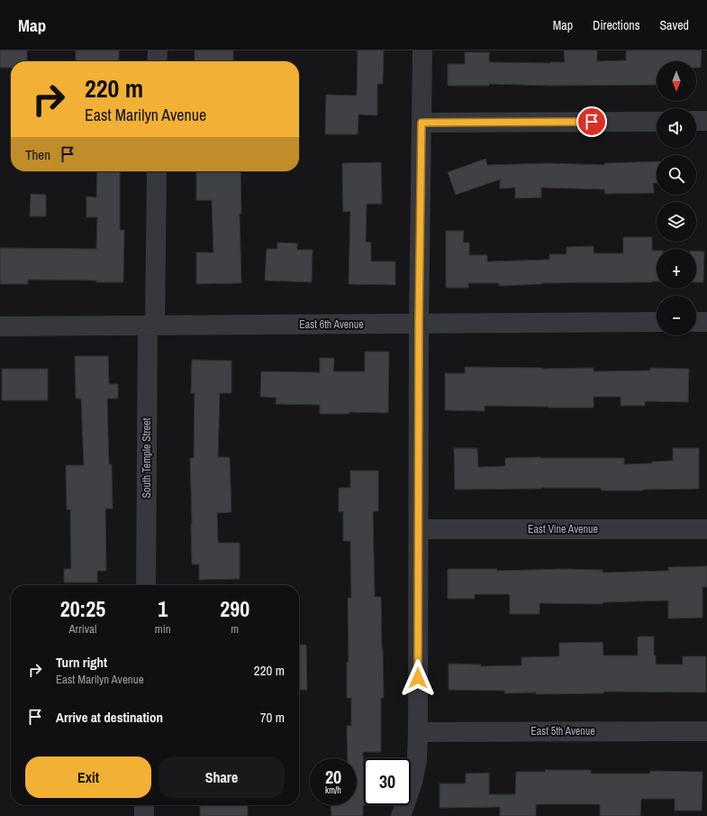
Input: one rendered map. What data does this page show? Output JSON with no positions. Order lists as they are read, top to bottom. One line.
{"streets":{"street":["East 6th Avenue","South Temple Street","East Vine Avenue","East 5th Avenue"]},"crossings":[["East 6th Avenue","South Temple Street"]],"north":"bottom","page":{"header":"Map","nav":["Map","Directions","Saved"],"map_buttons":["+","−"],"turn":["220 m","East Marilyn Avenue"],"then":"Then","eta":["20:25","Arrival","1","min","290","m"],"list":[{"name":"Turn right","note":"East Marilyn Avenue","value":"220 m"},{"name":"Arrive at destination","value":"70 m"}],"buttons":["Exit","Share"],"speed":"20 km/h","limit":"30"}}
